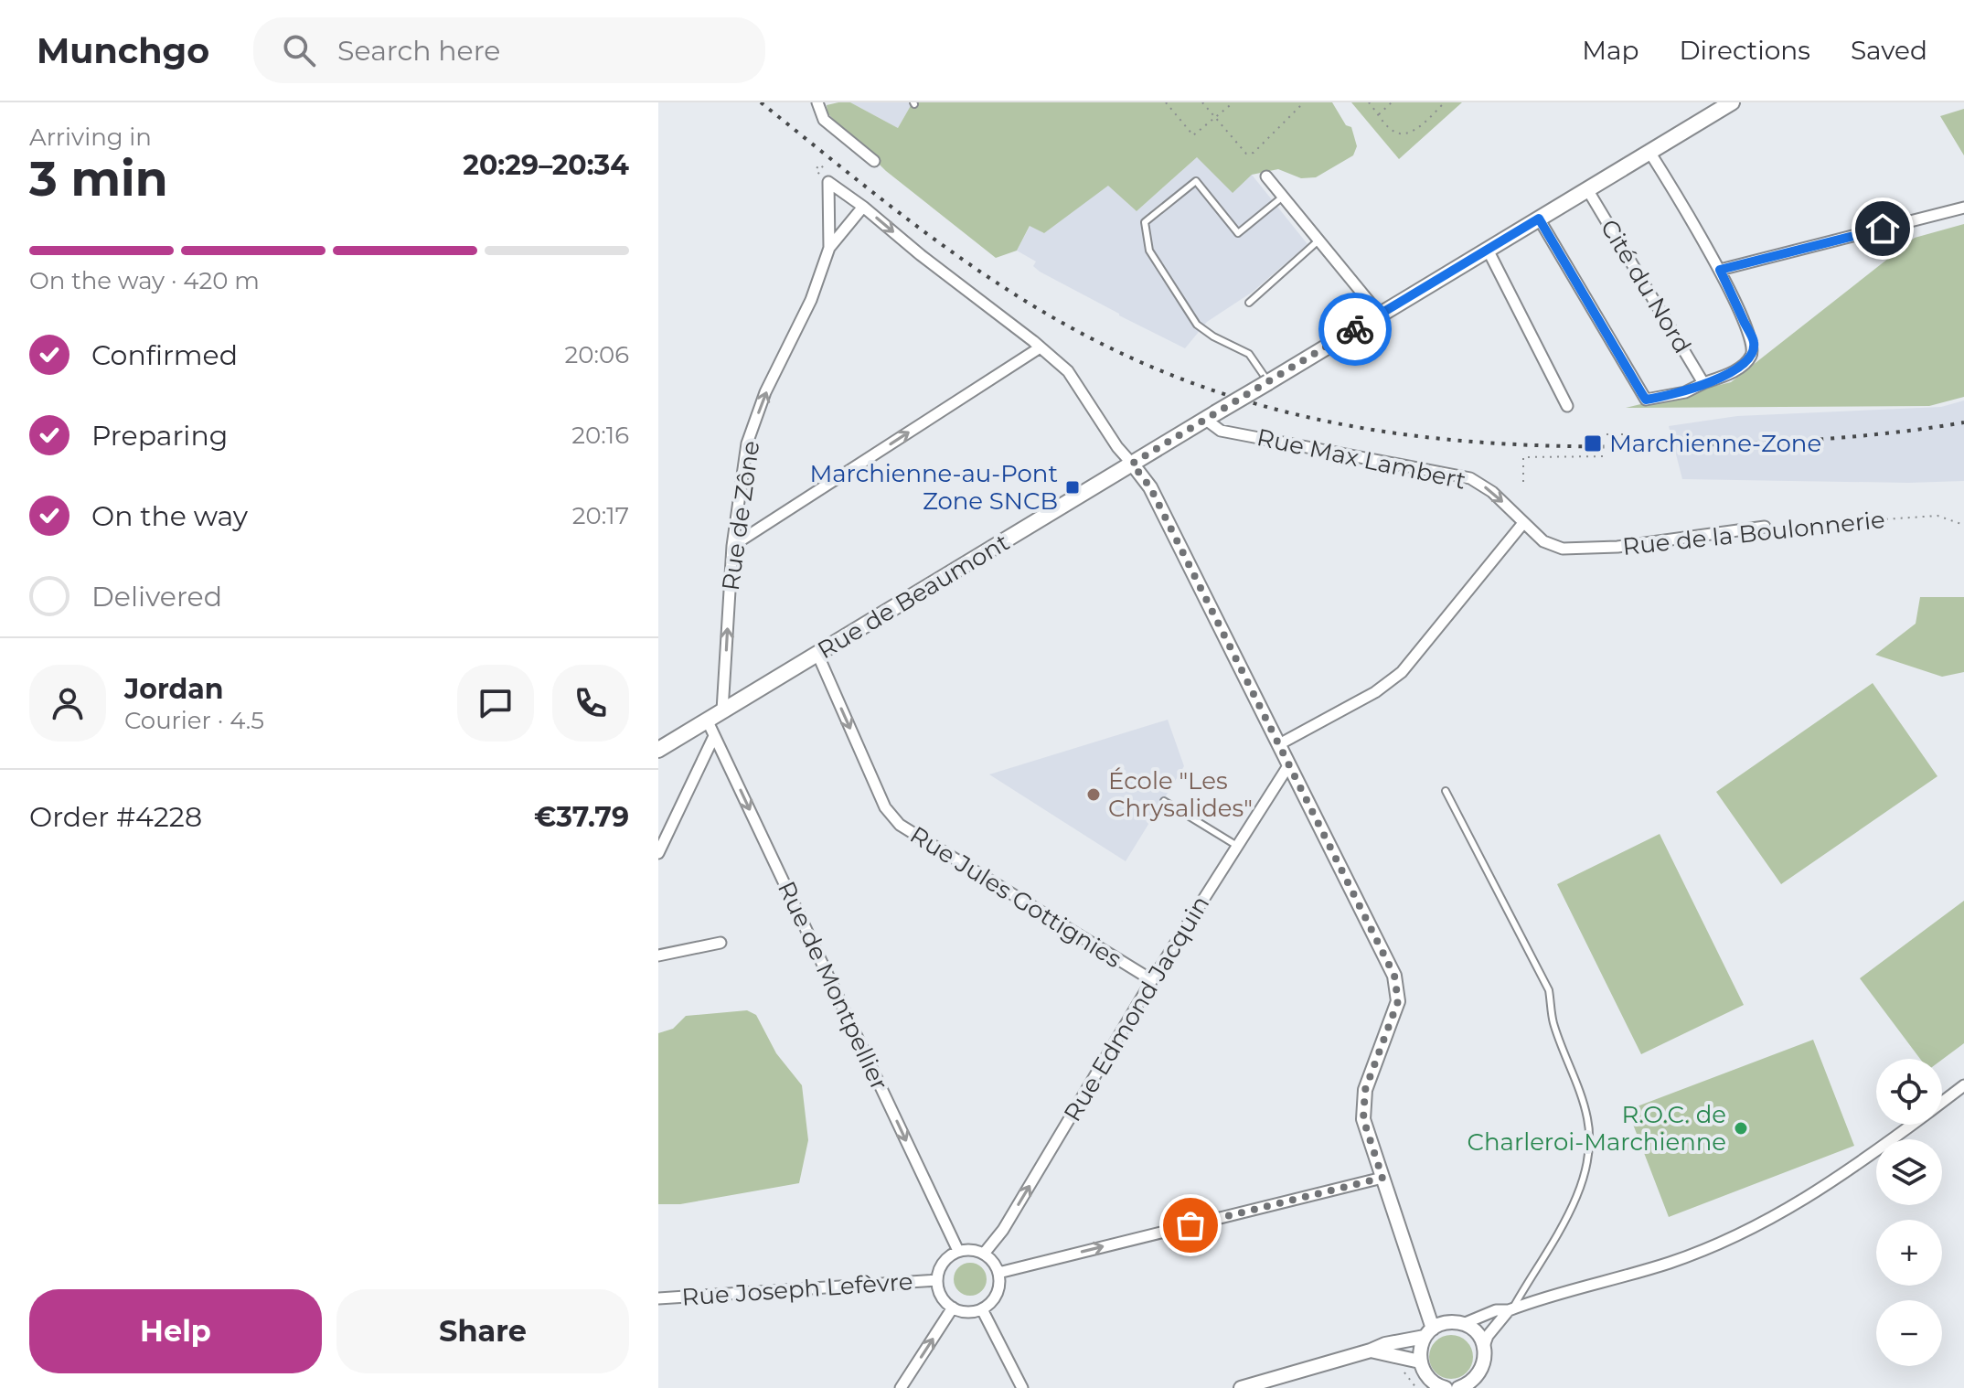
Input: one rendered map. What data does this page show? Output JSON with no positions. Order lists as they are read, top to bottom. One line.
{"streets":{"main road":["Rue de Beaumont"],"street":["Cité du Nord","Rue Max Lambert","Rue de Zône","Rue de la Boulonnerie","Rue Jules Gottignies","Rue de Montpellier","Rue Edmond Jacquin","Rue Joseph Lefèvre"]},"crossings":[["Cité du Nord","Rue de Beaumont"],["Rue Max Lambert","Rue de la Boulonnerie"],["Rue Max Lambert","Rue de Beaumont"],["Rue de Zône","Rue de Beaumont"],["Rue de Beaumont","Rue Jules Gottignies"],["Rue de Beaumont","Rue de Montpellier"],["Rue Jules Gottignies","Rue Edmond Jacquin"],["Rue de Montpellier","Rue Edmond Jacquin"],["Rue de Montpellier","Rue Joseph Lefèvre"],["Rue Edmond Jacquin","Rue Joseph Lefèvre"]],"one_way":["Rue Max Lambert","Rue Jules Gottignies","Rue de Montpellier","Rue Edmond Jacquin"],"places":{"transit":["Marchienne-Zone","Marchienne-au-Pont Zone SNCB"],"other":["École \"Les Chrysalides\"","R.O.C. de Charleroi-Marchienne"]},"page":{"header":"Munchgo","search":"Search here","nav":["Map","Directions","Saved"],"heading":["3 min","Arriving in","20:29–20:34"],"panel":["Jordan","Courier · 4.5","Order #4228","€37.79"],"bar":"On the way · 420 m","list":[["Confirmed","20:06"],["Preparing","20:16"],["On the way","20:17"],"Delivered"],"map_buttons":["+","−"],"buttons":["Help","Share"]}}
